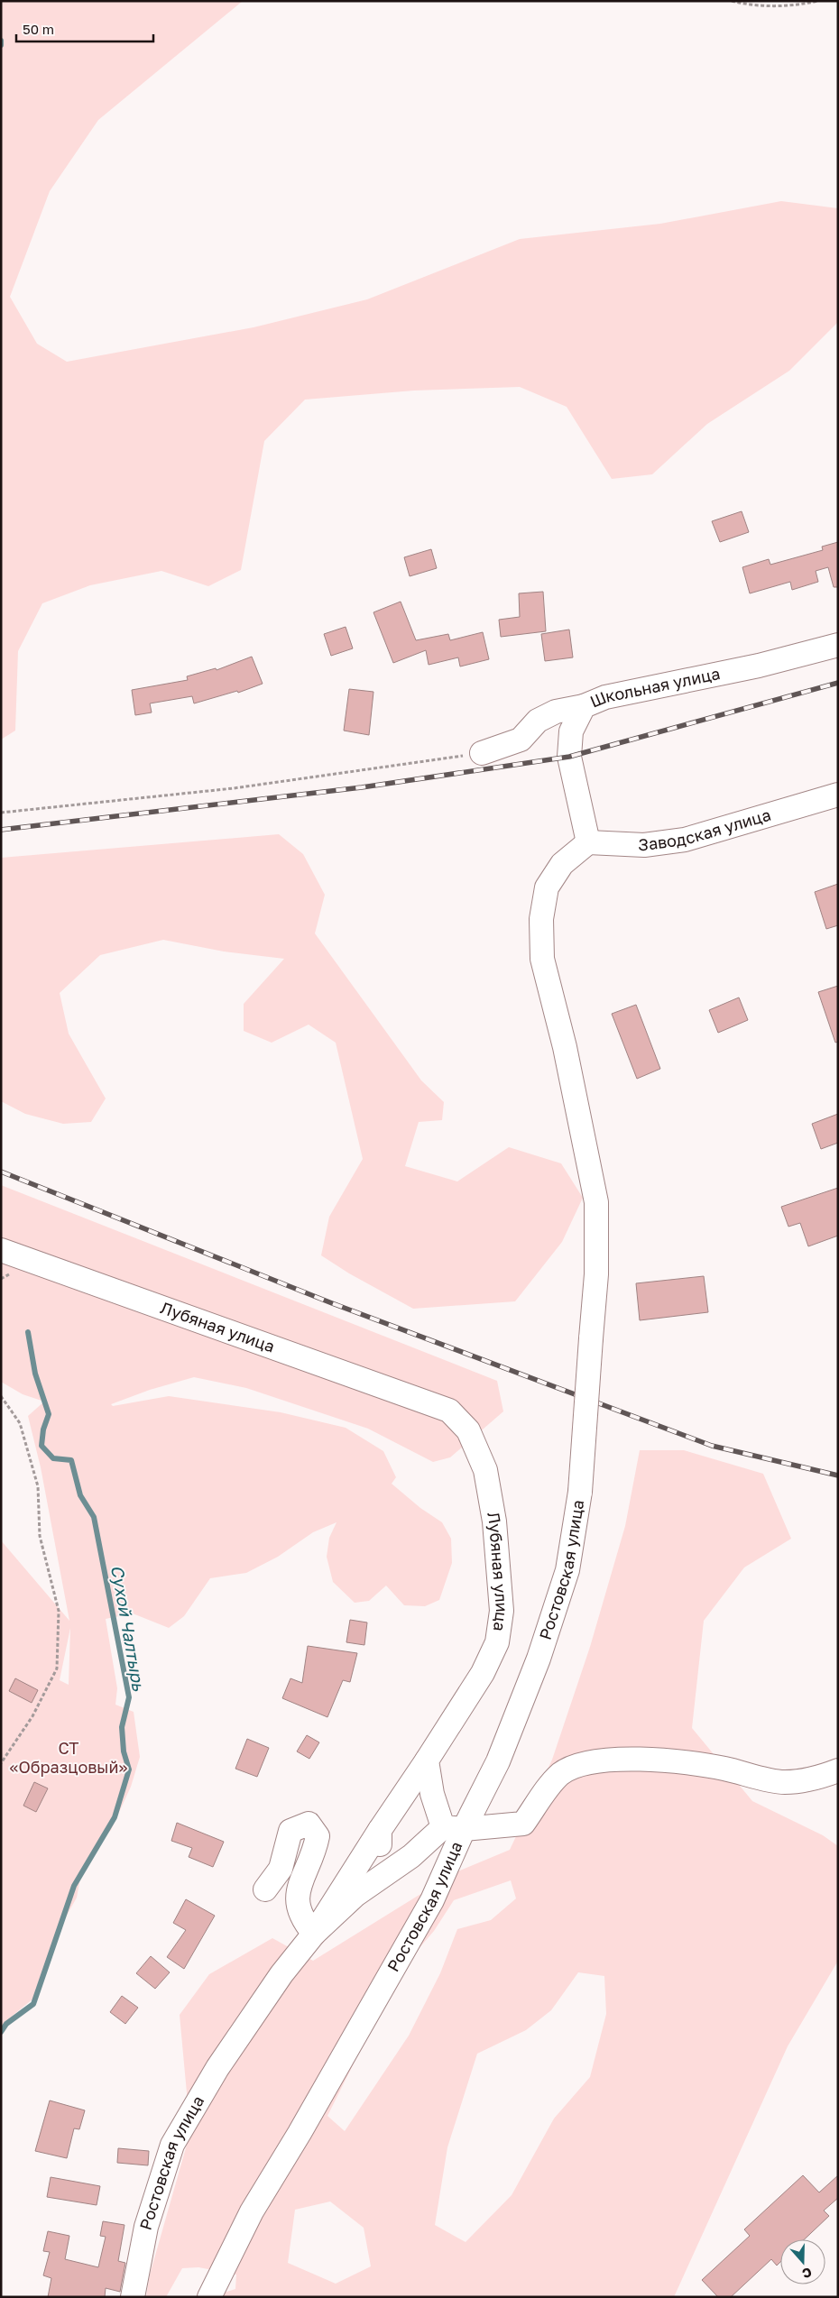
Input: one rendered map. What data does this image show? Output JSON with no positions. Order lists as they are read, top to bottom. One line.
{"streets":{"street":["Школьная улица","Заводская улица","Лубяная улица","Ростовская улица"]},"crossings":[["Школьная улица","Заводская улица"],["Школьная улица","Ростовская улица"],["Заводская улица","Ростовская улица"],["Лубяная улица","Ростовская улица"]],"water":["Сухой Чалтырь"],"parks":["СТ «Образцовый»"],"scale_bar":"50 m","north":"bottom"}
